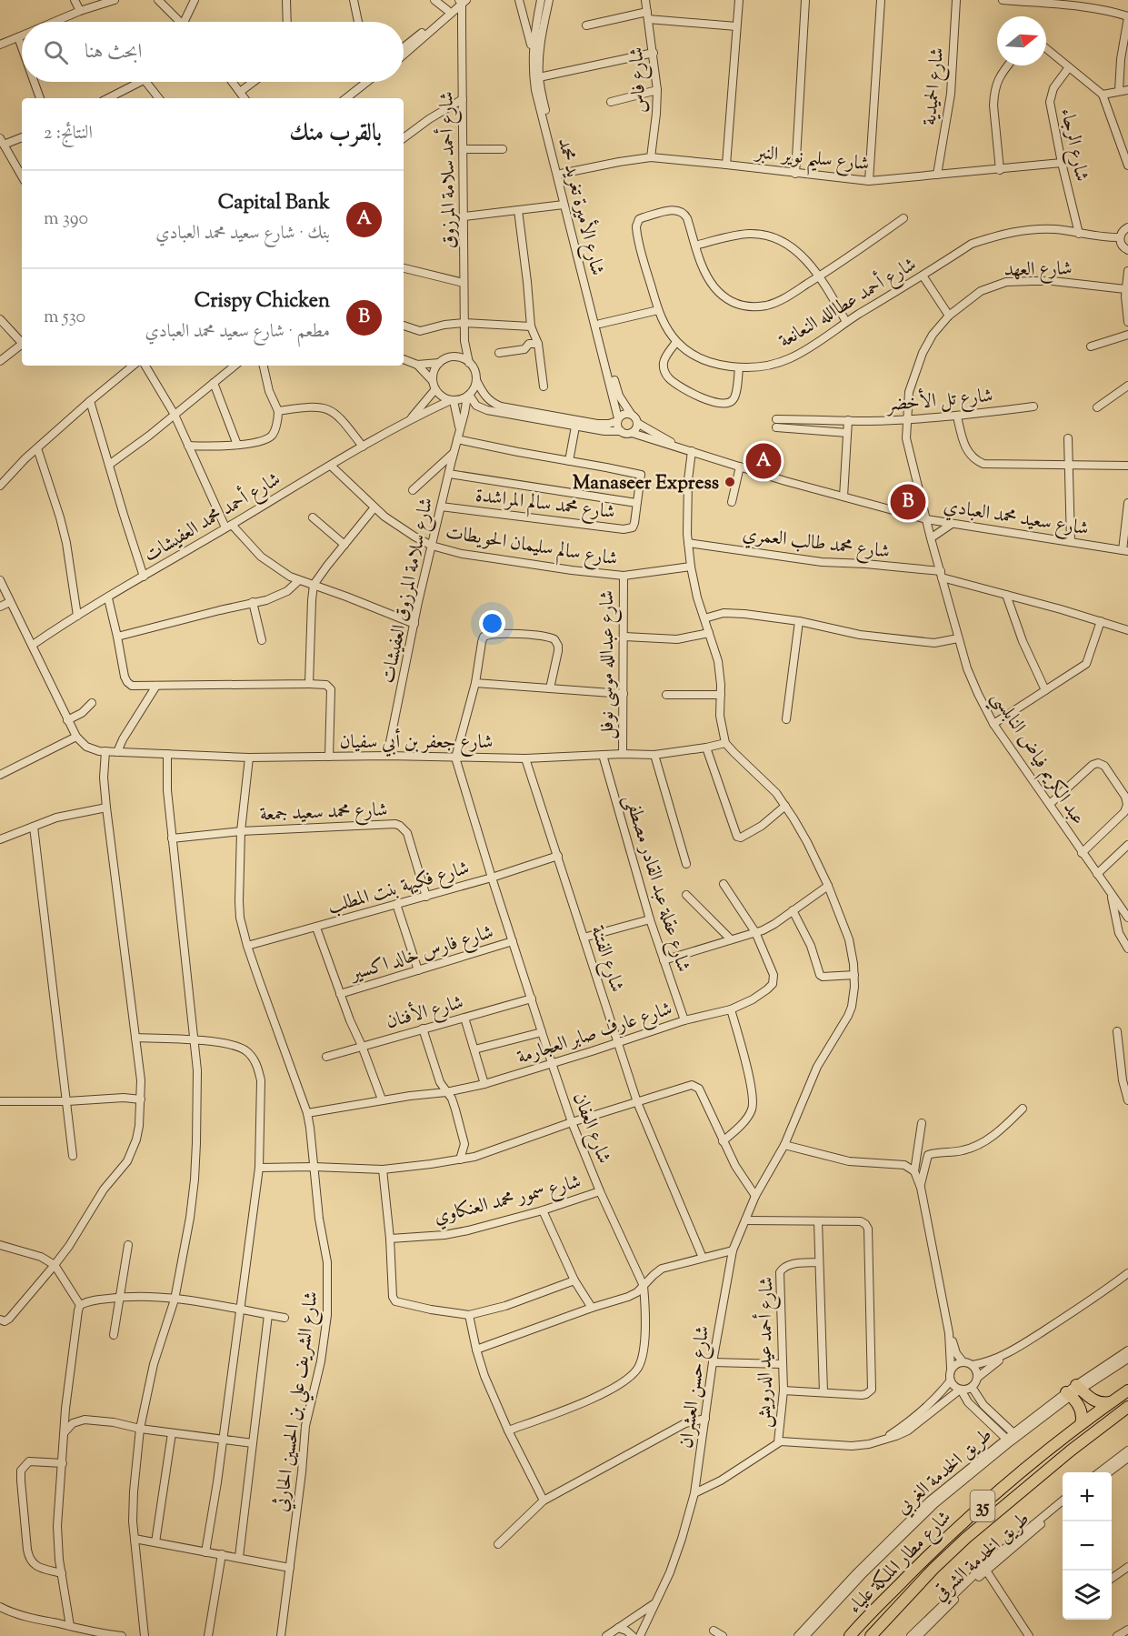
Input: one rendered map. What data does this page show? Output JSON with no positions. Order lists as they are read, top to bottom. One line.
{"streets":{"highway":["35","شارع مطار الملكة علياء"],"street":["شارع فاس","شارع الحميدية","شارع الرجاء","شارع سليم نوير النبر","شارع أحمد سلامة المرزوق","شارع الأميرة تغريد محمد","شارع العهد","شارع أحمد عطاالله النعانعة","شارع تل الأخضر","شارع محمد سالم المراشدة","شارع أحمد محمد العفيشات","شارع سعيد محمد العبادي","شارع محمد طالب العمري","شارع سالم سليمان الحويطات","شارع سلامة المرزوق العفيشات","شارع عبدالله موسى نوفل","شارع جعفر بن أبي سفيان","عبد الكريم فياض النابلسي","شارع محمد سعيد جمعة","شارع عقلة عبد القادر مصطفى","شارع فكيهة بنت المطلب","شارع فارس خالد اكسير","شارع الفتنة","شارع الأفنان","شارع عارف صابر العجارمة","شارع العفان","شارع سمور محمد العنكاوي","شارع أحمد عيد الدرويش","شارع حسن العشران","شارع الشريف علي بن الحسين الحارثي","طريق الخدمة الغربي","طريق الخدمة الشرقي"]},"crossings":[["شارع فاس","شارع سليم نوير النبر"],["شارع الحميدية","شارع سليم نوير النبر"],["شارع الرجاء","شارع سليم نوير النبر"],["شارع الرجاء","شارع أحمد عطاالله النعانعة"],["شارع سليم نوير النبر","شارع الأميرة تغريد محمد"],["شارع أحمد سلامة المرزوق","شارع أحمد محمد العفيشات"],["شارع أحمد سلامة المرزوق","شارع سلامة المرزوق العفيشات"],["شارع الأميرة تغريد محمد","شارع سعيد محمد العبادي"],["شارع العهد","شارع تل الأخضر"],["شارع العهد","شارع سعيد محمد العبادي"],["شارع العهد","عبد الكريم فياض النابلسي"],["شارع محمد سالم المراشدة","شارع سلامة المرزوق العفيشات"],["شارع أحمد محمد العفيشات","شارع سالم سليمان الحويطات"],["شارع أحمد محمد العفيشات","شارع سلامة المرزوق العفيشات"],["شارع سعيد محمد العبادي","عبد الكريم فياض النابلسي"],["شارع محمد طالب العمري","عبد الكريم فياض النابلسي"],["شارع سالم سليمان الحويطات","شارع سلامة المرزوق العفيشات"],["شارع سالم سليمان الحويطات","شارع عبدالله موسى نوفل"],["شارع سلامة المرزوق العفيشات","شارع جعفر بن أبي سفيان"],["شارع عبدالله موسى نوفل","شارع جعفر بن أبي سفيان"],["شارع جعفر بن أبي سفيان","شارع عقلة عبد القادر مصطفى"],["شارع جعفر بن أبي سفيان","شارع الفتنة"],["شارع جعفر بن أبي سفيان","شارع العفان"],["شارع جعفر بن أبي سفيان","شارع حسن العشران"],["شارع جعفر بن أبي سفيان","شارع الشريف علي بن الحسين الحارثي"],["شارع محمد سعيد جمعة","شارع فكيهة بنت المطلب"],["شارع محمد سعيد جمعة","شارع الشريف علي بن الحسين الحارثي"],["شارع عقلة عبد القادر مصطفى","شارع عارف صابر العجارمة"],["شارع فكيهة بنت المطلب","شارع الفتنة"],["شارع فكيهة بنت المطلب","شارع العفان"],["شارع فكيهة بنت المطلب","شارع الشريف علي بن الحسين الحارثي"],["شارع فارس خالد اكسير","شارع العفان"],["شارع الفتنة","شارع عارف صابر العجارمة"],["شارع الأفنان","شارع العفان"],["شارع عارف صابر العجارمة","شارع العفان"],["شارع عارف صابر العجارمة","شارع الشريف علي بن الحسين الحارثي"],["شارع العفان","شارع سمور محمد العنكاوي"]],"places":["Manaseer Express"],"north":"right","page":{"search":"ابحث هنا","heading":["بالقرب منك","النتائج: 2"],"list":[{"mark":"A","name":"Capital Bank","note":"بنك · شارع سعيد محمد العبادي","value":"390 m"},{"mark":"B","name":"Crispy Chicken","note":"مطعم · شارع سعيد محمد العبادي","value":"530 m"}],"pins":["A","B"],"map_buttons":["+","−"]}}
